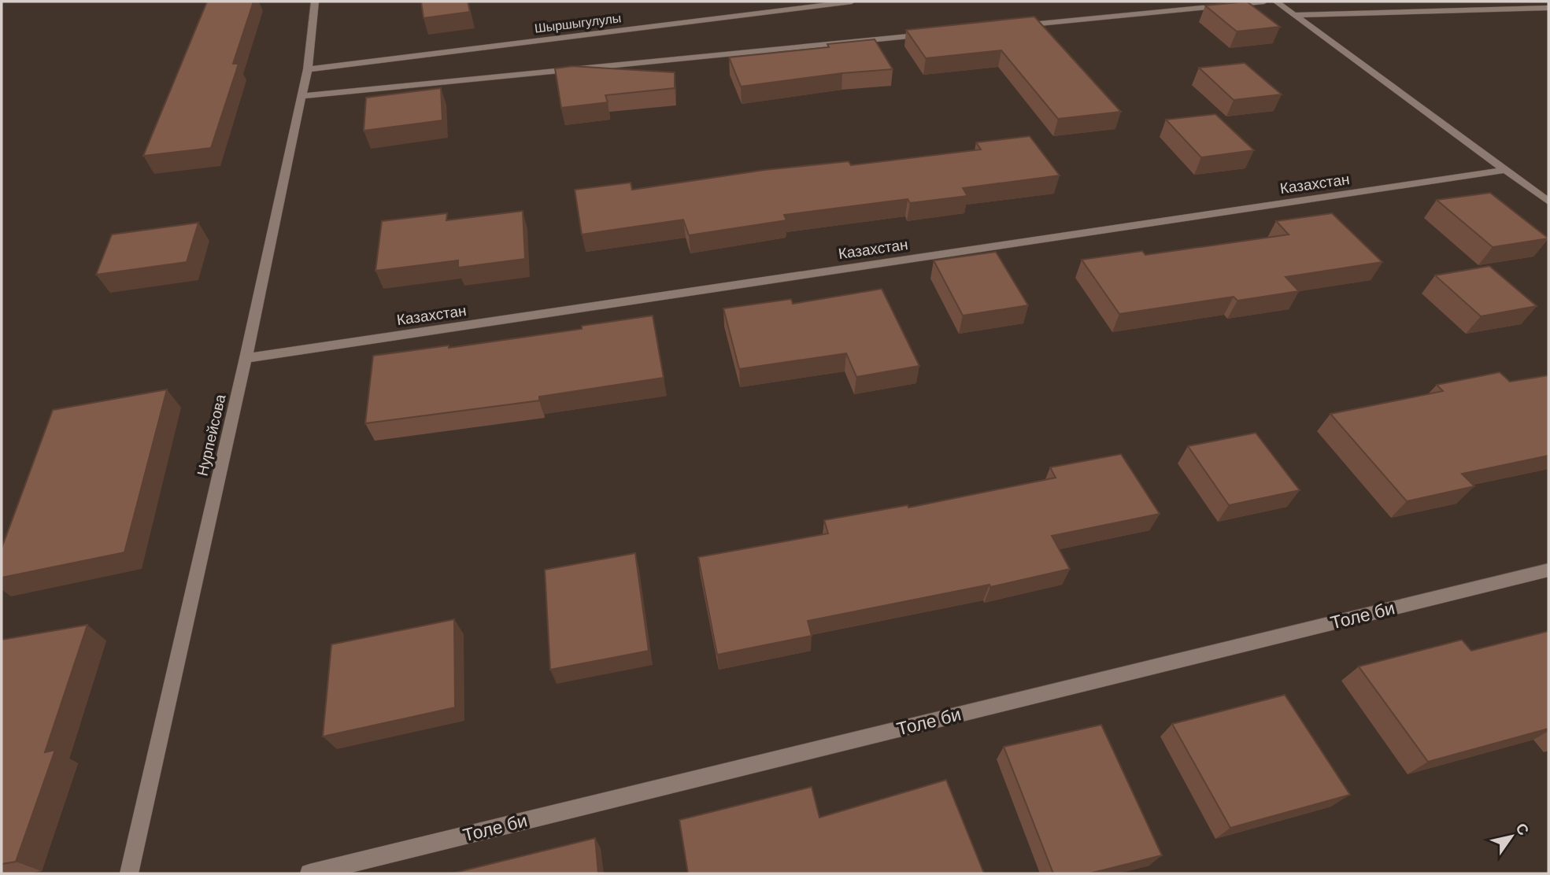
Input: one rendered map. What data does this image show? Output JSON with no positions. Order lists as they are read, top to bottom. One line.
{"streets":{"street":["Шыршыгулулы","Казахстан","Нурпейсова","Толе би"]},"crossings":[["Шыршыгулулы","Нурпейсова"],["Казахстан","Нурпейсова"]],"north":"top right"}
